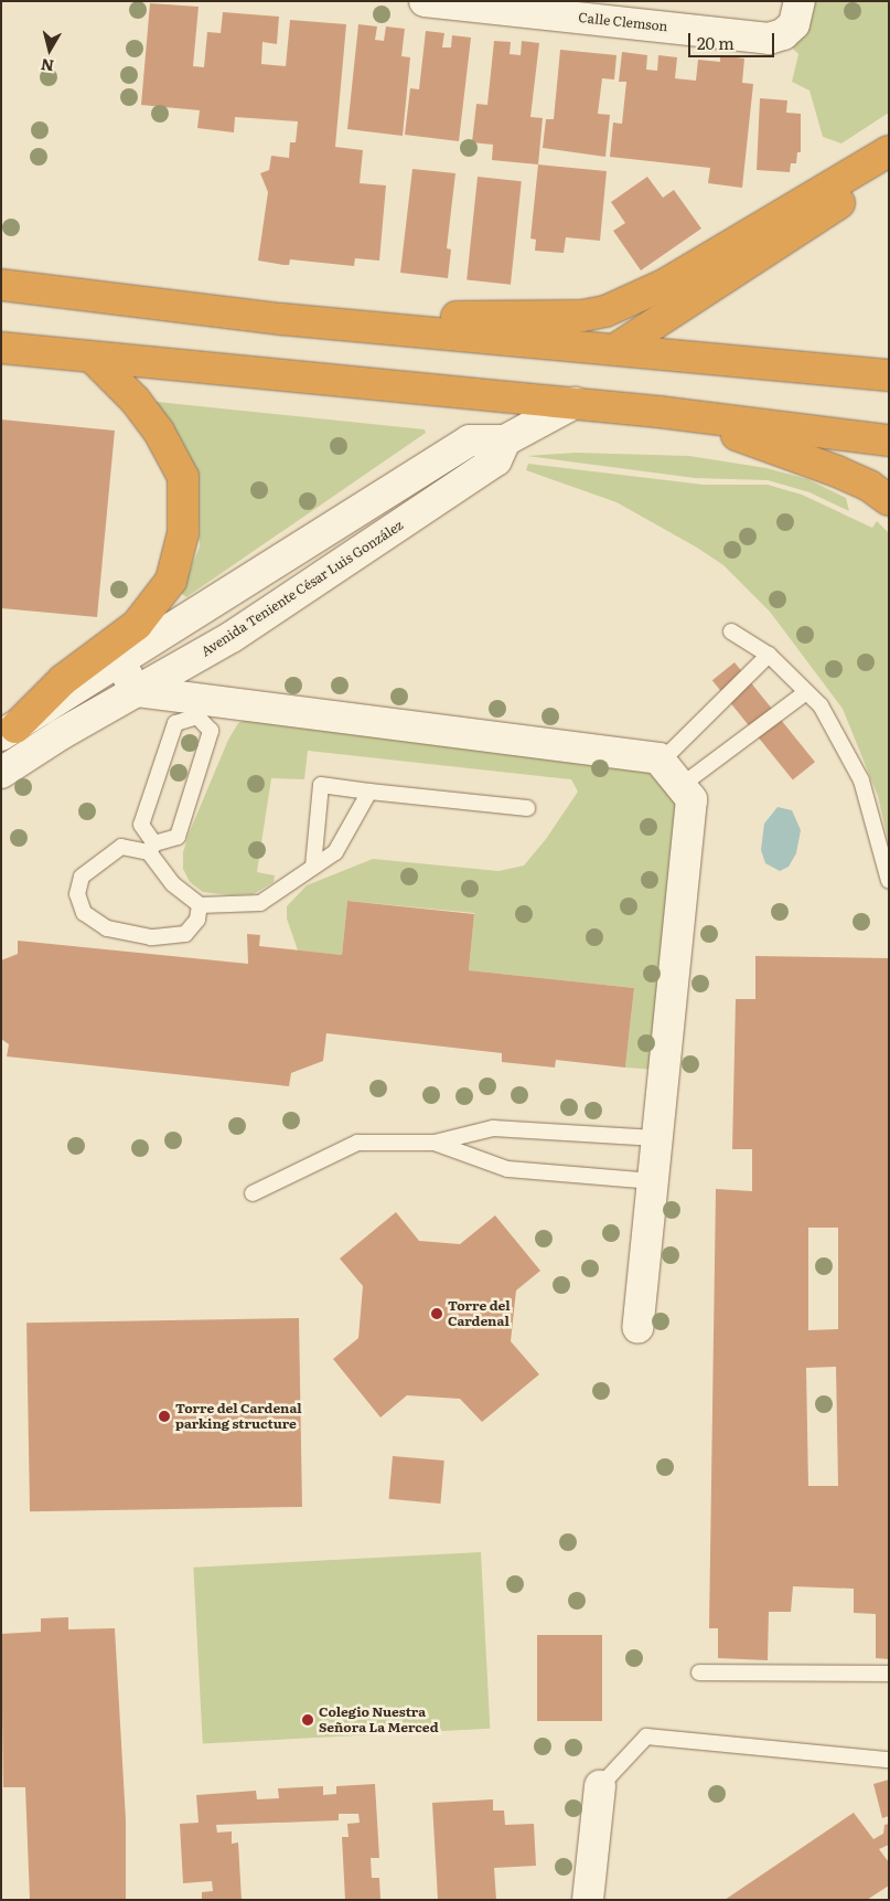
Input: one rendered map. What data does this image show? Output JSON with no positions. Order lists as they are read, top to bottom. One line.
{"streets":{"street":["Calle Clemson","Avenida Teniente César Luis González"]},"places":["Torre del Cardenal","Torre del Cardenal parking structure","Colegio Nuestra Señora La Merced"],"scale_bar":"20 m","north":"bottom"}
